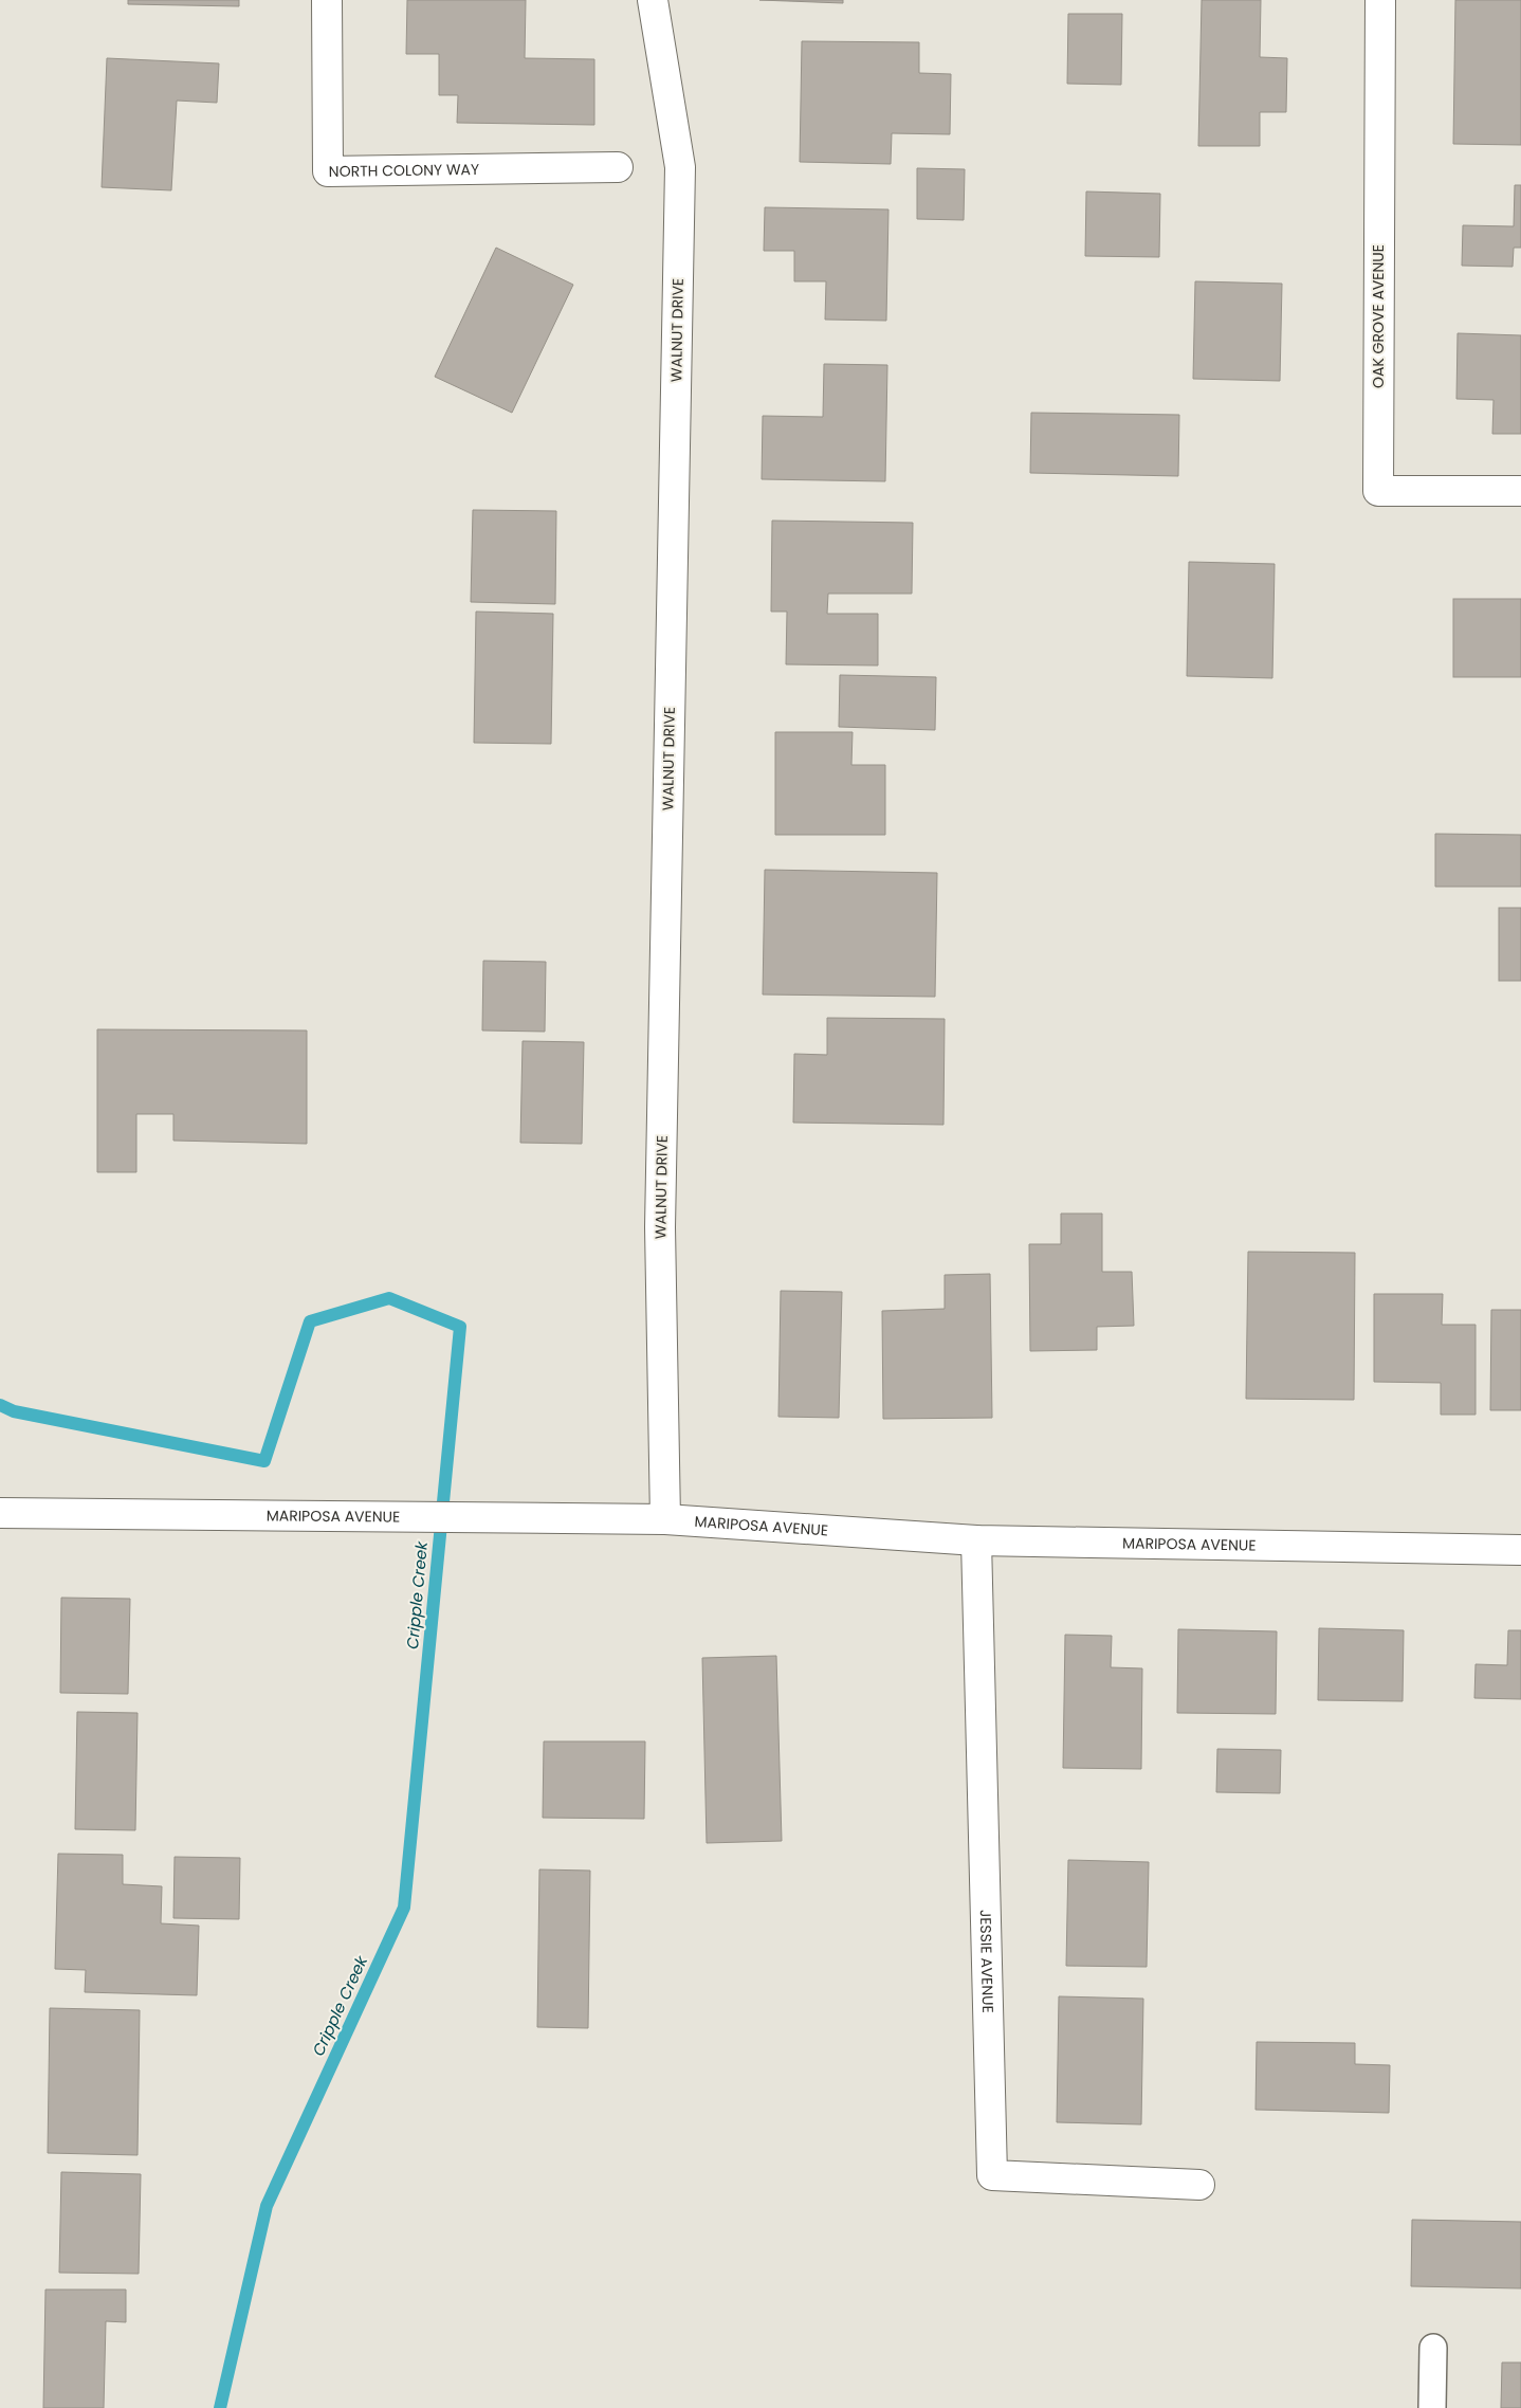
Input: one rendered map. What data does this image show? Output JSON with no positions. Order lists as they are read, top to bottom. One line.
{"streets":{"street":["NORTH COLONY WAY","OAK GROVE AVENUE","WALNUT DRIVE","MARIPOSA AVENUE","JESSIE AVENUE"]},"crossings":[["WALNUT DRIVE","MARIPOSA AVENUE"],["MARIPOSA AVENUE","JESSIE AVENUE"]],"water":["Cripple Creek"]}
